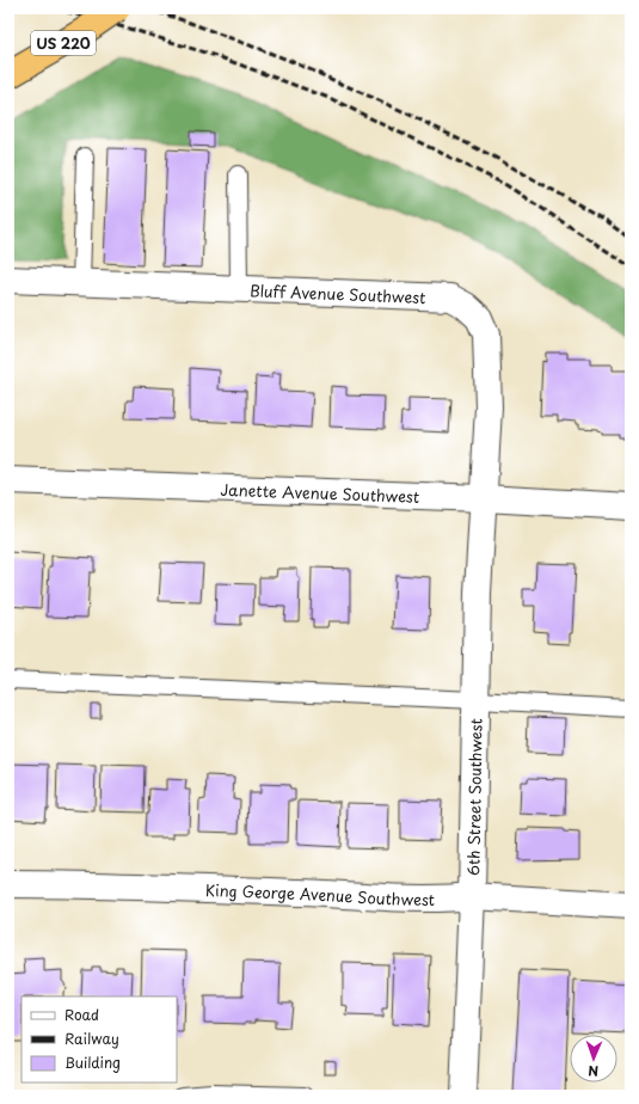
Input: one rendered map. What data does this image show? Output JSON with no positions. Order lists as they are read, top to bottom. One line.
{"streets":{"highway":["US 220"],"street":["Bluff Avenue Southwest","Janette Avenue Southwest","6th Street Southwest","King George Avenue Southwest"]},"crossings":[["Bluff Avenue Southwest","Janette Avenue Southwest"],["Bluff Avenue Southwest","6th Street Southwest"],["Janette Avenue Southwest","6th Street Southwest"],["6th Street Southwest","King George Avenue Southwest"]],"legend":["Road","Railway","Building"],"north":"bottom"}
